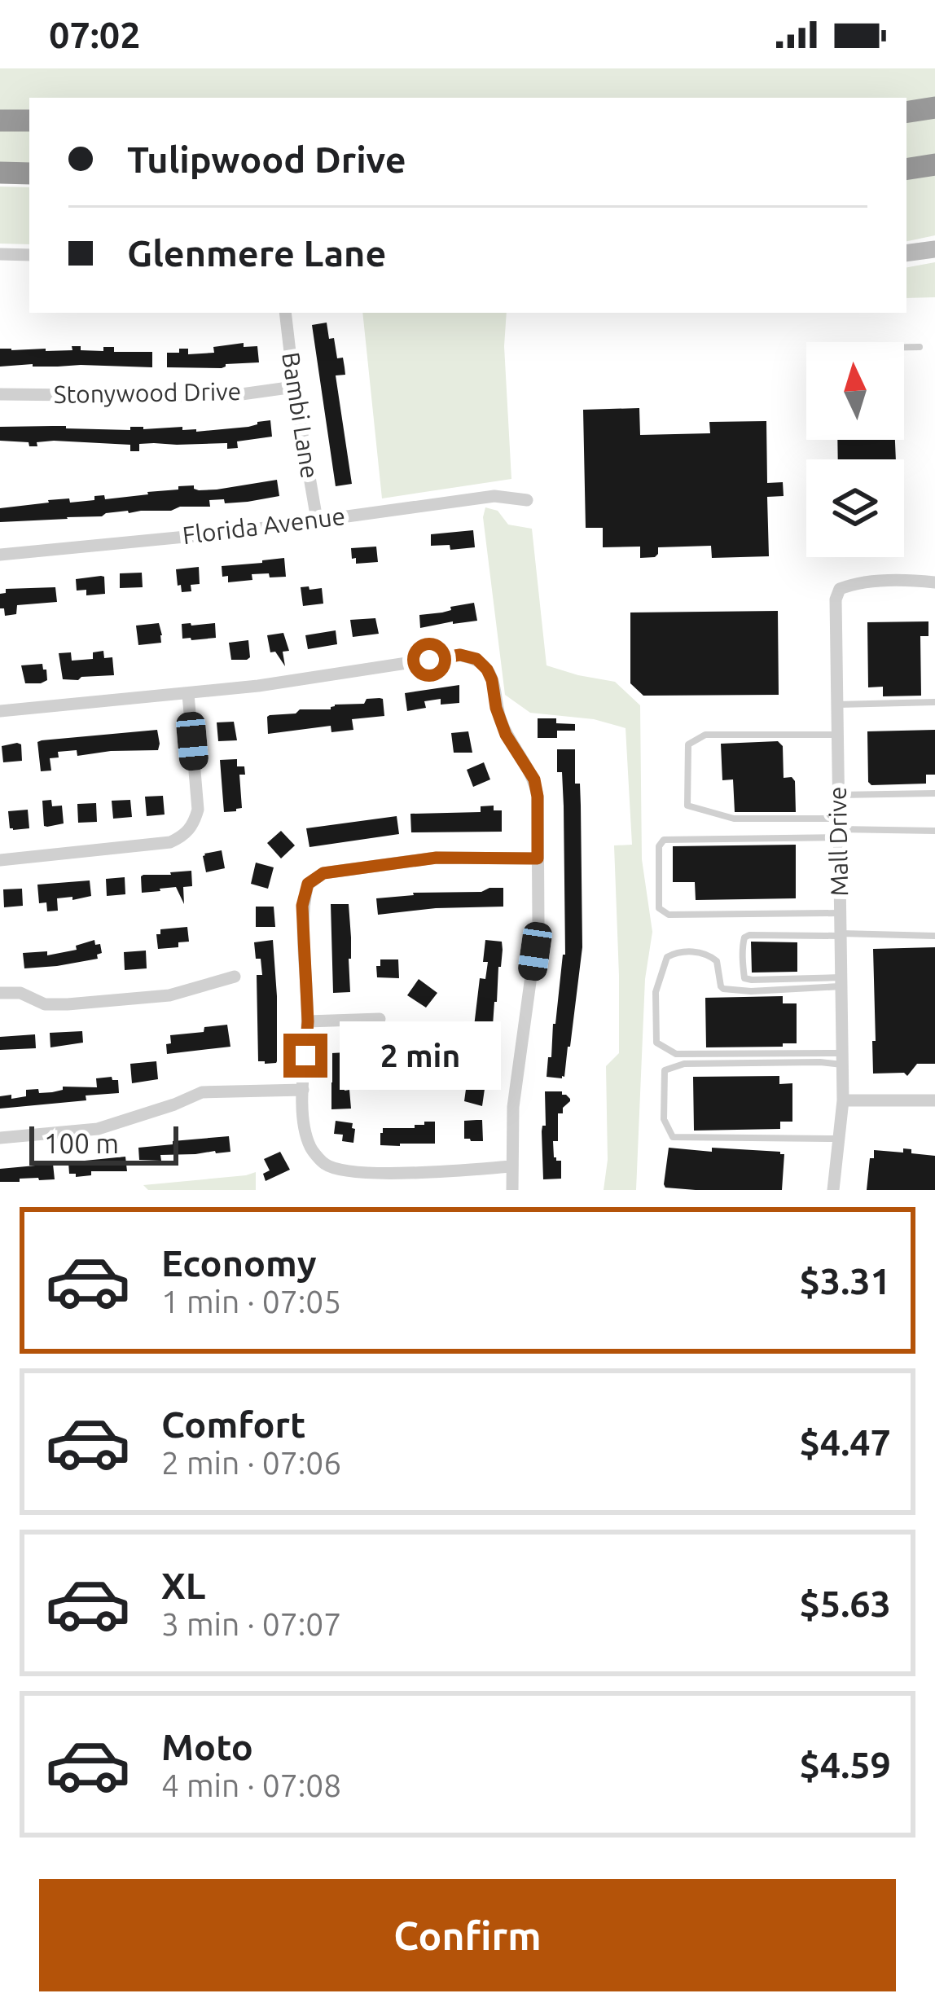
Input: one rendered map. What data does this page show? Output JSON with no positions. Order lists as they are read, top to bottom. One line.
{"streets":{"street":["Stonywood Drive","Bambi Lane","Florida Avenue","Mall Drive"]},"crossings":[["Stonywood Drive","Bambi Lane"],["Bambi Lane","Florida Avenue"]],"scale_bar":"100 m","north":"top","page":{"status":"07:02","banner":["Tulipwood Drive","Glenmere Lane"],"bubble":"2 min","scale":"100 m","list":[{"name":"Economy","note":"1 min · 07:05","value":"$3.31"},{"name":"Comfort","note":"2 min · 07:06","value":"$4.47"},{"name":"XL","note":"3 min · 07:07","value":"$5.63"},{"name":"Moto","note":"4 min · 07:08","value":"$4.59"}],"buttons":"Confirm"}}
